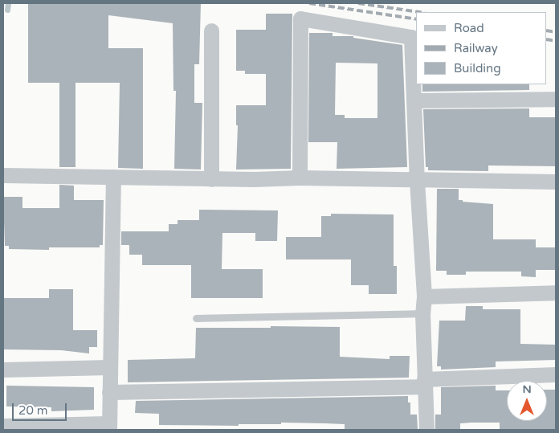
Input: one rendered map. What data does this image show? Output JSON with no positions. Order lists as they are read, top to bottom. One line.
{"legend":["Road","Railway","Building"],"scale_bar":"20 m","north":"top"}
